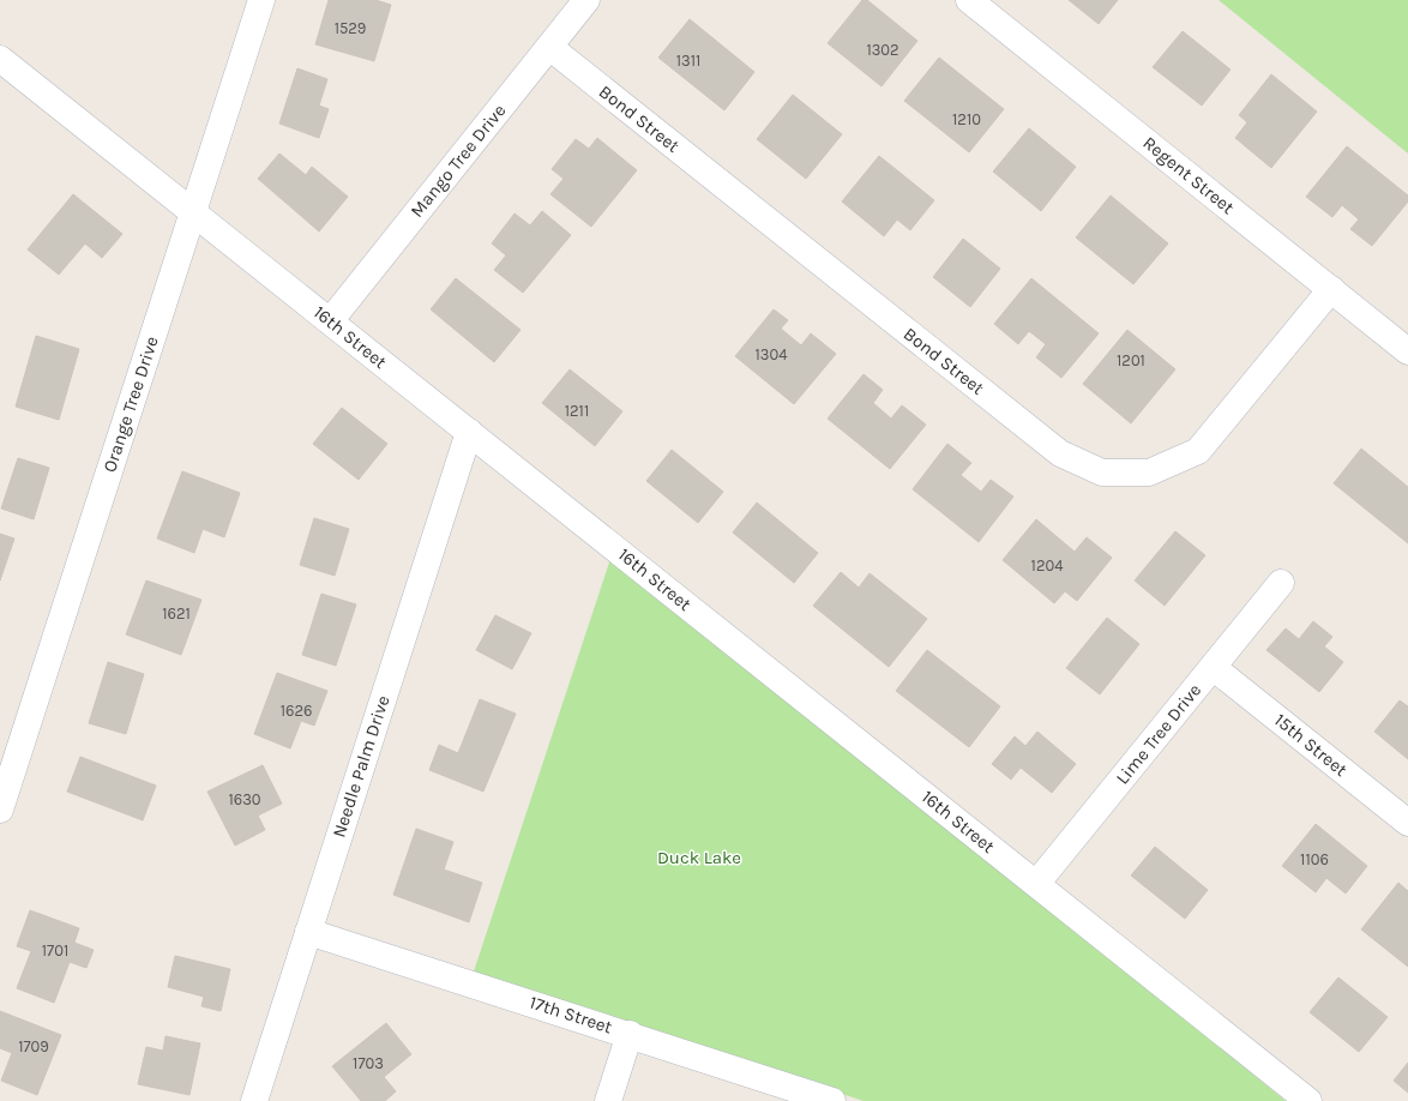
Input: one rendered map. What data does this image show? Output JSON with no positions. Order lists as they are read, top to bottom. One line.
{"streets":{"street":["Bond Street","Mango Tree Drive","Regent Street","16th Street","Orange Tree Drive","Lime Tree Drive","15th Street","Needle Palm Drive","17th Street"]},"crossings":[["Bond Street","Mango Tree Drive"],["Bond Street","Regent Street"],["Mango Tree Drive","16th Street"],["16th Street","Orange Tree Drive"],["16th Street","Lime Tree Drive"],["16th Street","Needle Palm Drive"],["Lime Tree Drive","15th Street"],["Needle Palm Drive","17th Street"]],"parks":["Duck Lake"],"house_numbers":["1529","1302","1311","1210","1304","1201","1211","1204","1621","1626","1630","1106","1701","1709","1703"]}
